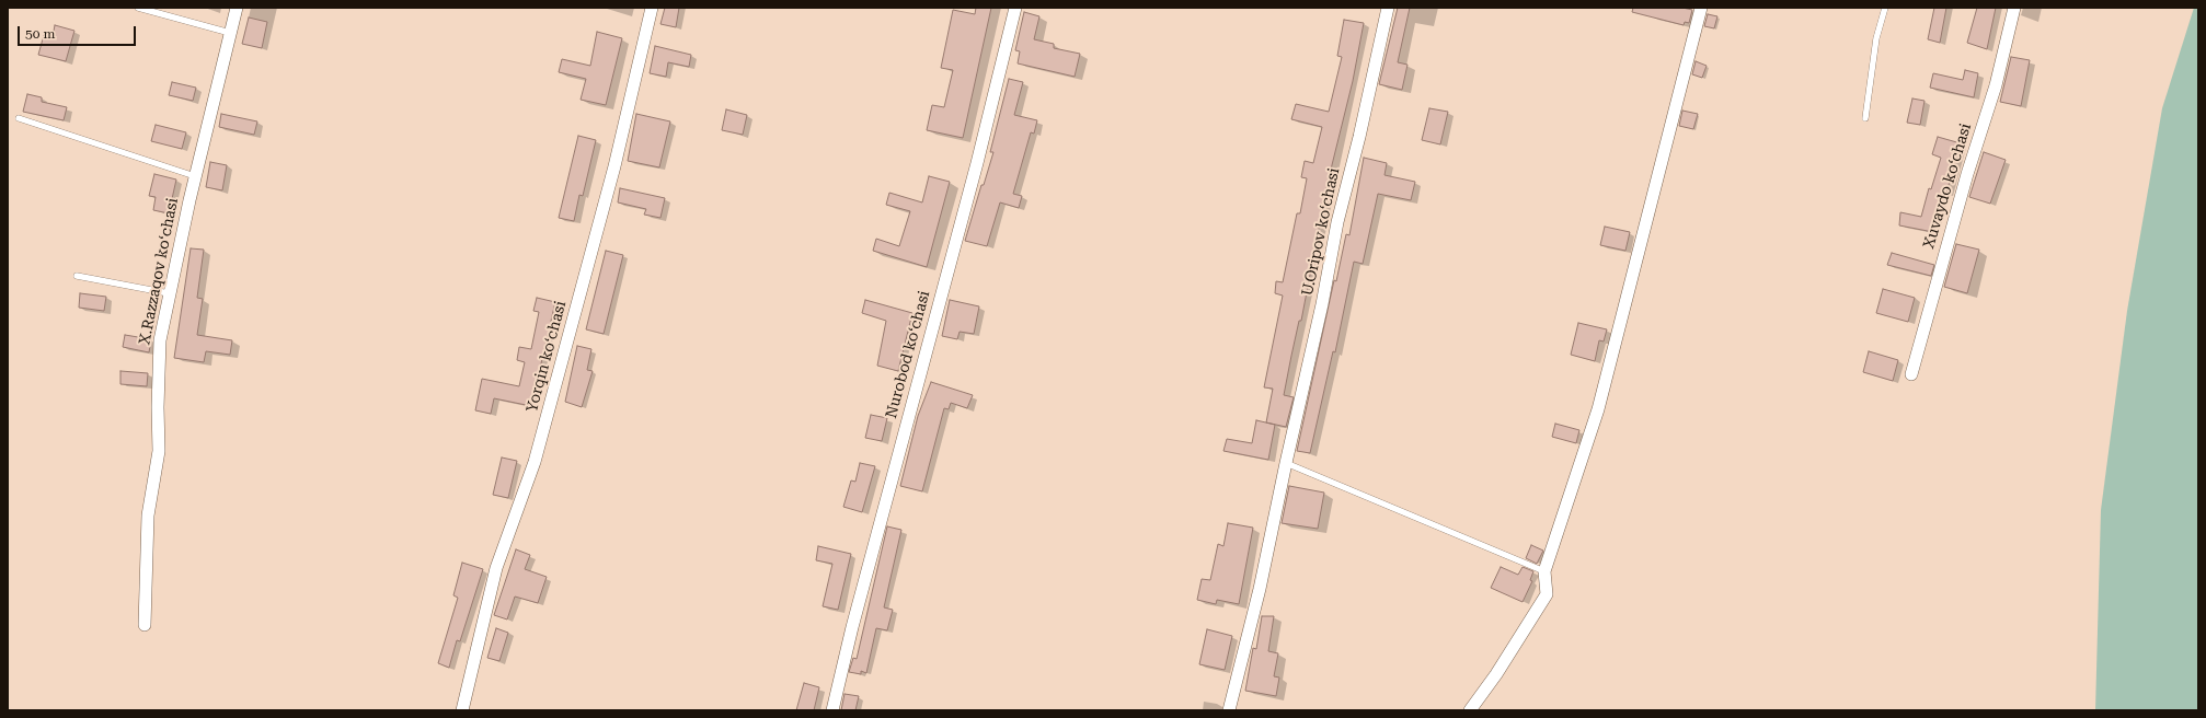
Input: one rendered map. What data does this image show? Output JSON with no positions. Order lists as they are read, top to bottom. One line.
{"streets":{"street":["Xuvaydo koʻchasi","U.Oripov koʻchasi","X.Razzaqov koʻchasi","Nurobod koʻchasi","Yorqin koʻchasi"]},"scale_bar":"50 m"}
